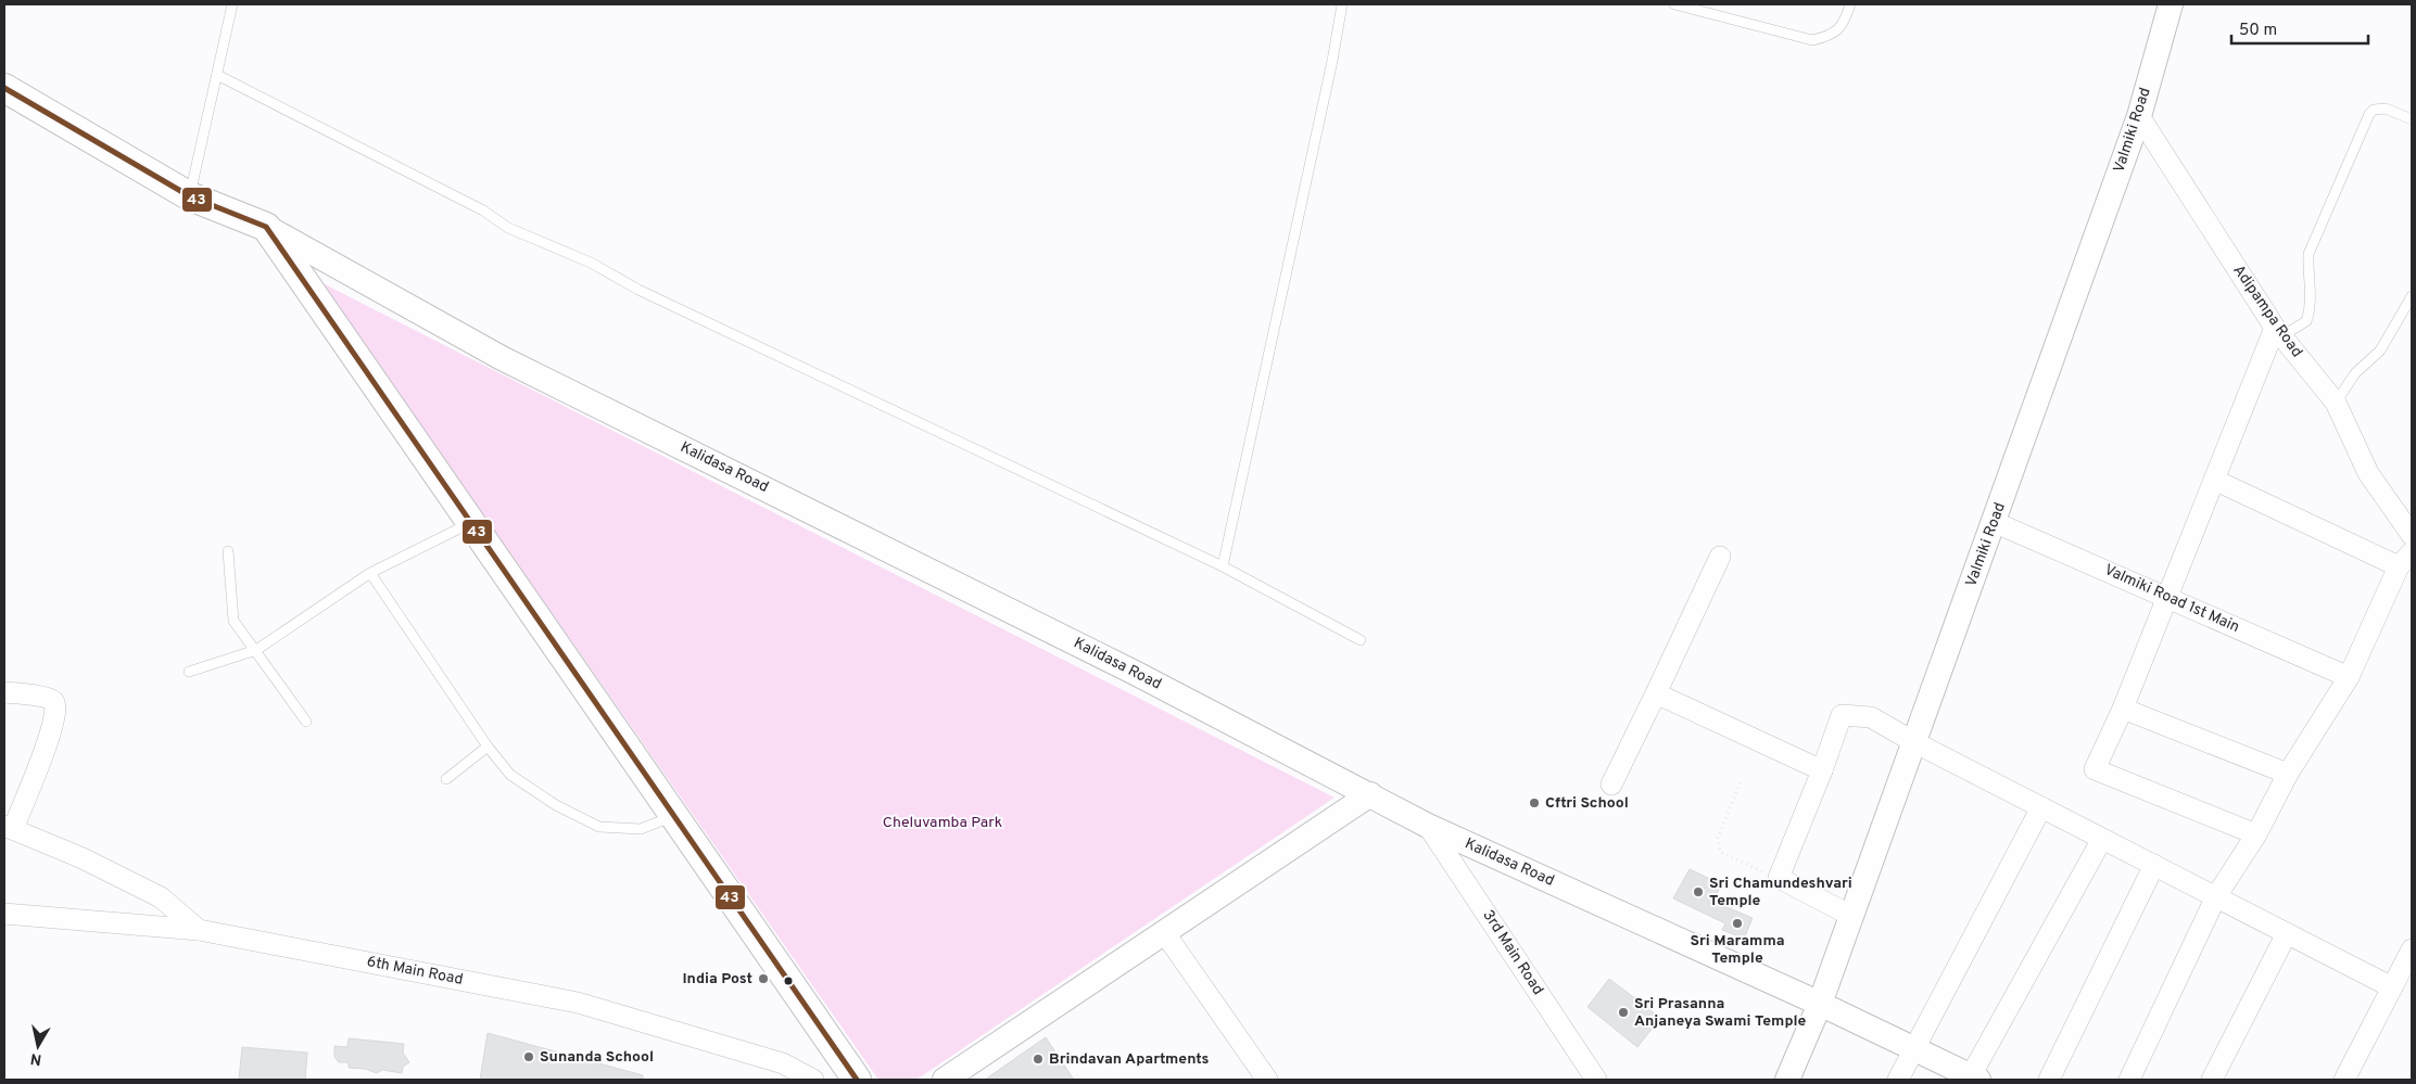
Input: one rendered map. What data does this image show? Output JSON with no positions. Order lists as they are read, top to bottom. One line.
{"streets":{"street":["Valmiki Road","Adipampa Road","Kalidasa Road","Valmiki Road 1st Main","3rd Main Road","6th Main Road"]},"crossings":[["Valmiki Road","Adipampa Road"],["Valmiki Road","Kalidasa Road"],["Valmiki Road","Valmiki Road 1st Main"],["Kalidasa Road","3rd Main Road"]],"parks":["Cheluvamba Park"],"places":["Cftri School","Sri Chamundeshvari Temple","Sri Maramma Temple","India Post","Sri Prasanna Anjaneya Swami Temple","Sunanda School","Brindavan Apartments"],"lines":["transit line 43"],"scale_bar":"50 m","north":"bottom"}
